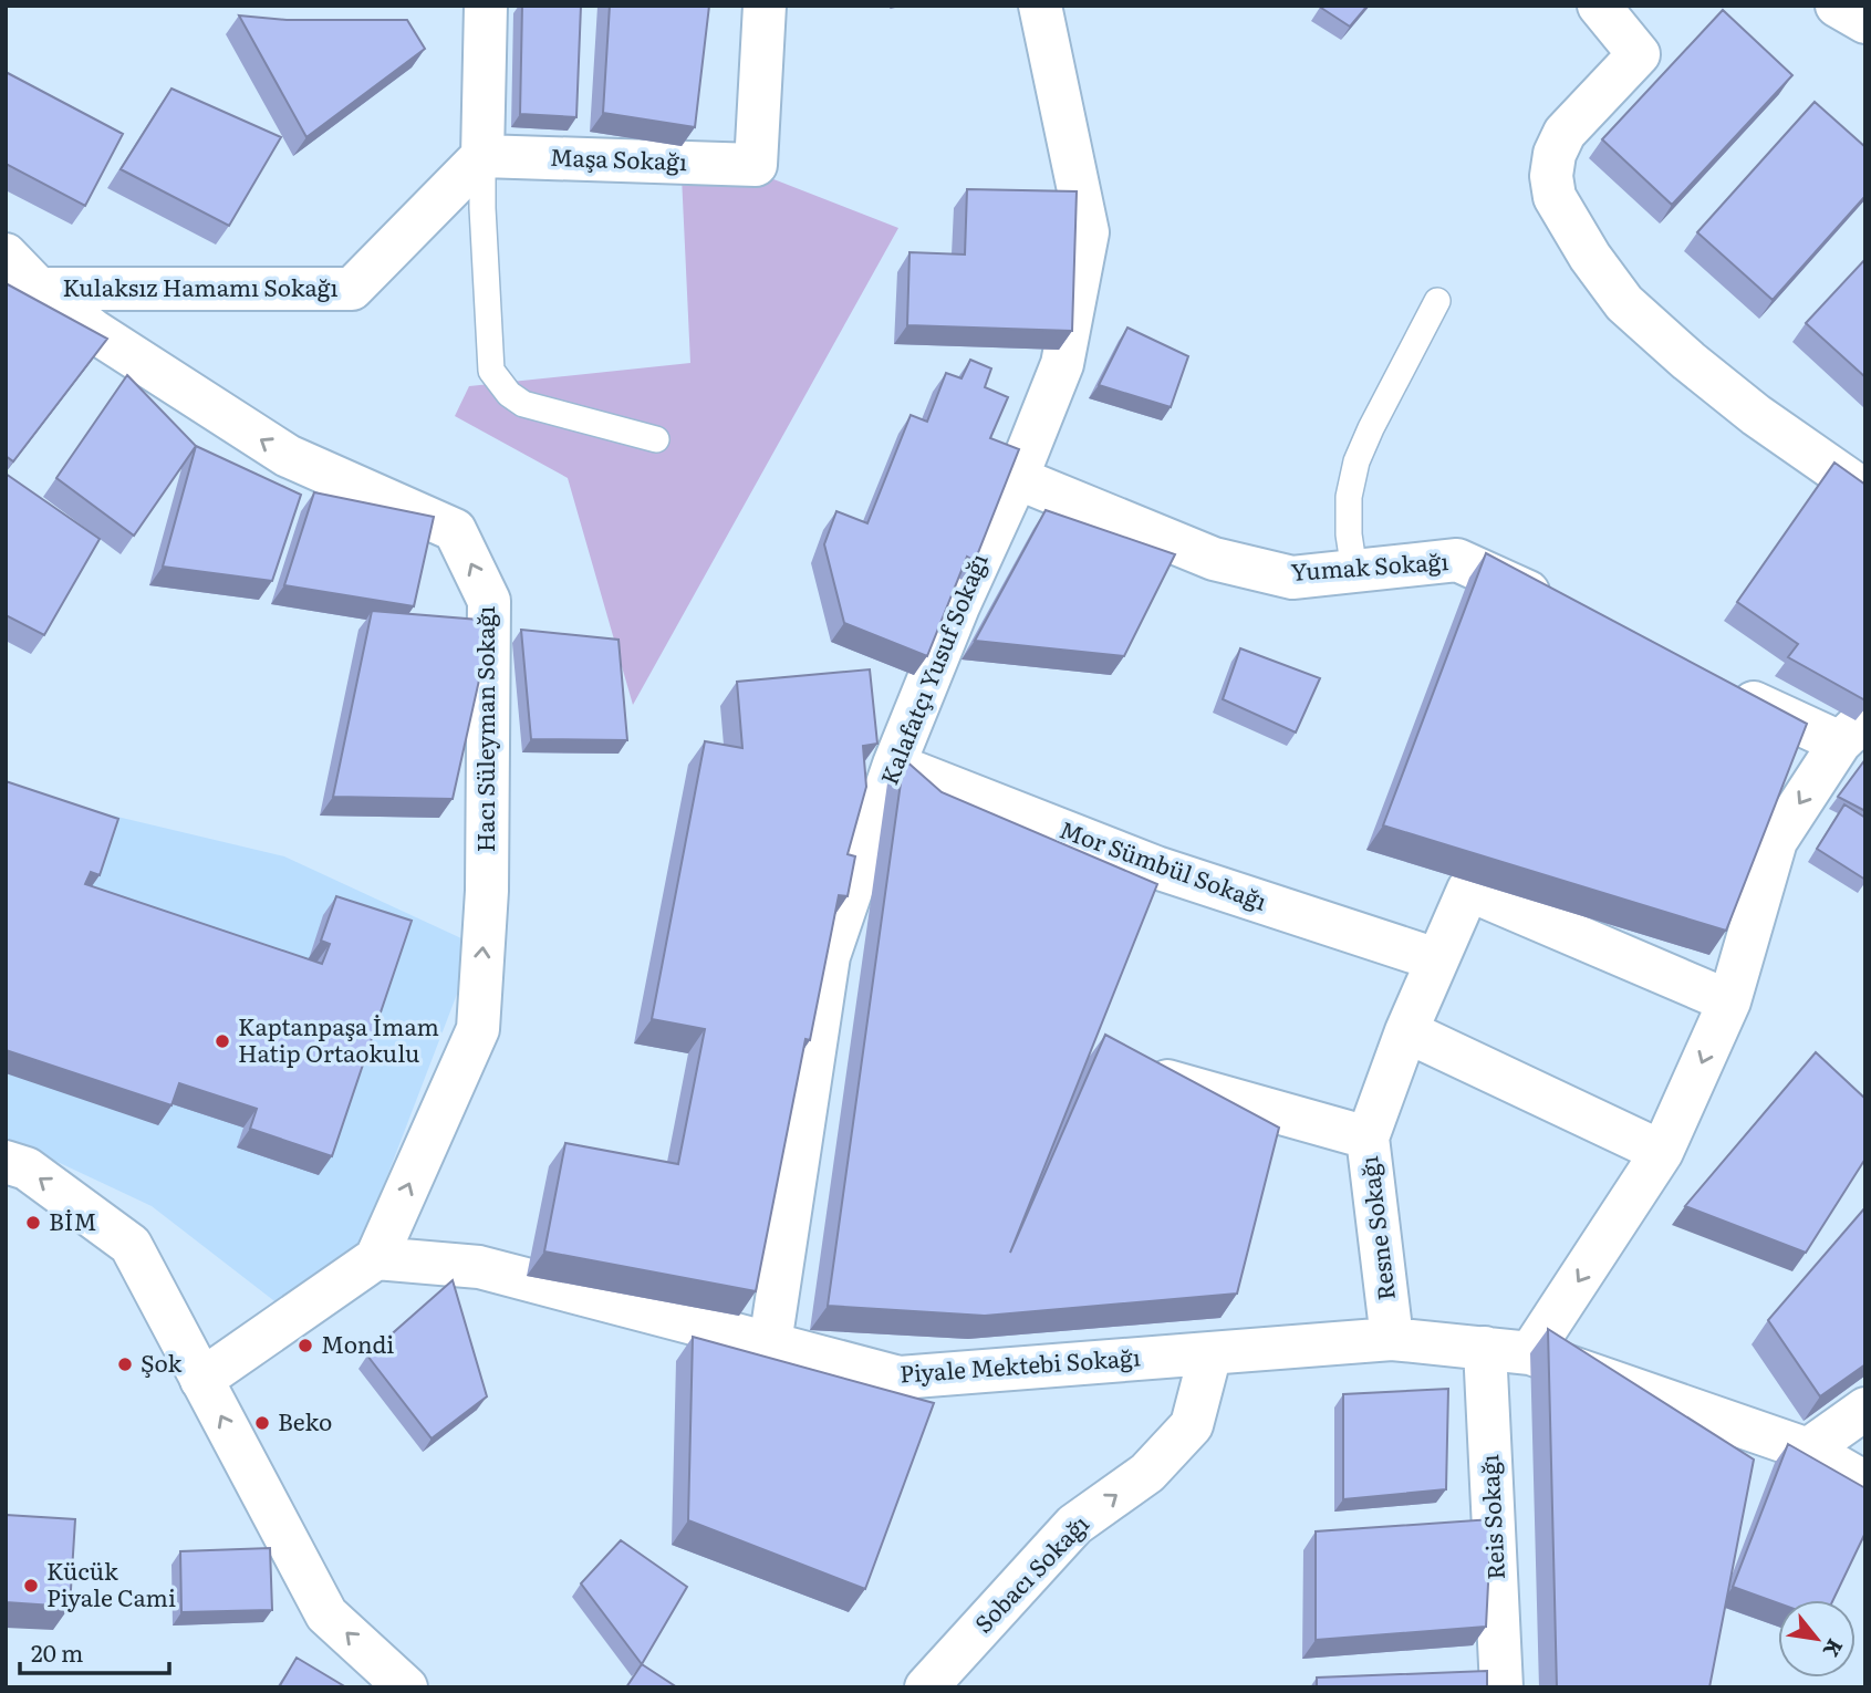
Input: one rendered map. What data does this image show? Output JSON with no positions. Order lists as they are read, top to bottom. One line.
{"streets":{"street":["Maşa Sokağı","Kulaksız Hamamı Sokağı","Yumak Sokağı","Kalafatçı Yusuf Sokağı","Hacı Süleyman Sokağı","Mor Sümbül Sokağı","Resne Sokağı","Piyale Mektebi Sokağı","Reis Sokağı","Sobacı Sokağı"]},"crossings":[["Maşa Sokağı","Kulaksız Hamamı Sokağı"],["Kulaksız Hamamı Sokağı","Hacı Süleyman Sokağı"],["Yumak Sokağı","Kalafatçı Yusuf Sokağı"],["Kalafatçı Yusuf Sokağı","Mor Sümbül Sokağı"],["Kalafatçı Yusuf Sokağı","Piyale Mektebi Sokağı"],["Hacı Süleyman Sokağı","Piyale Mektebi Sokağı"],["Mor Sümbül Sokağı","Resne Sokağı"],["Resne Sokağı","Piyale Mektebi Sokağı"],["Piyale Mektebi Sokağı","Reis Sokağı"],["Piyale Mektebi Sokağı","Sobacı Sokağı"]],"one_way":["Hacı Süleyman Sokağı","Sobacı Sokağı"],"places":["Kaptanpaşa İmam Hatip Ortaokulu","BİM","Mondi","Şok","Beko","Kücük Piyale Cami"],"scale_bar":"20 m","north":"bottom right"}
